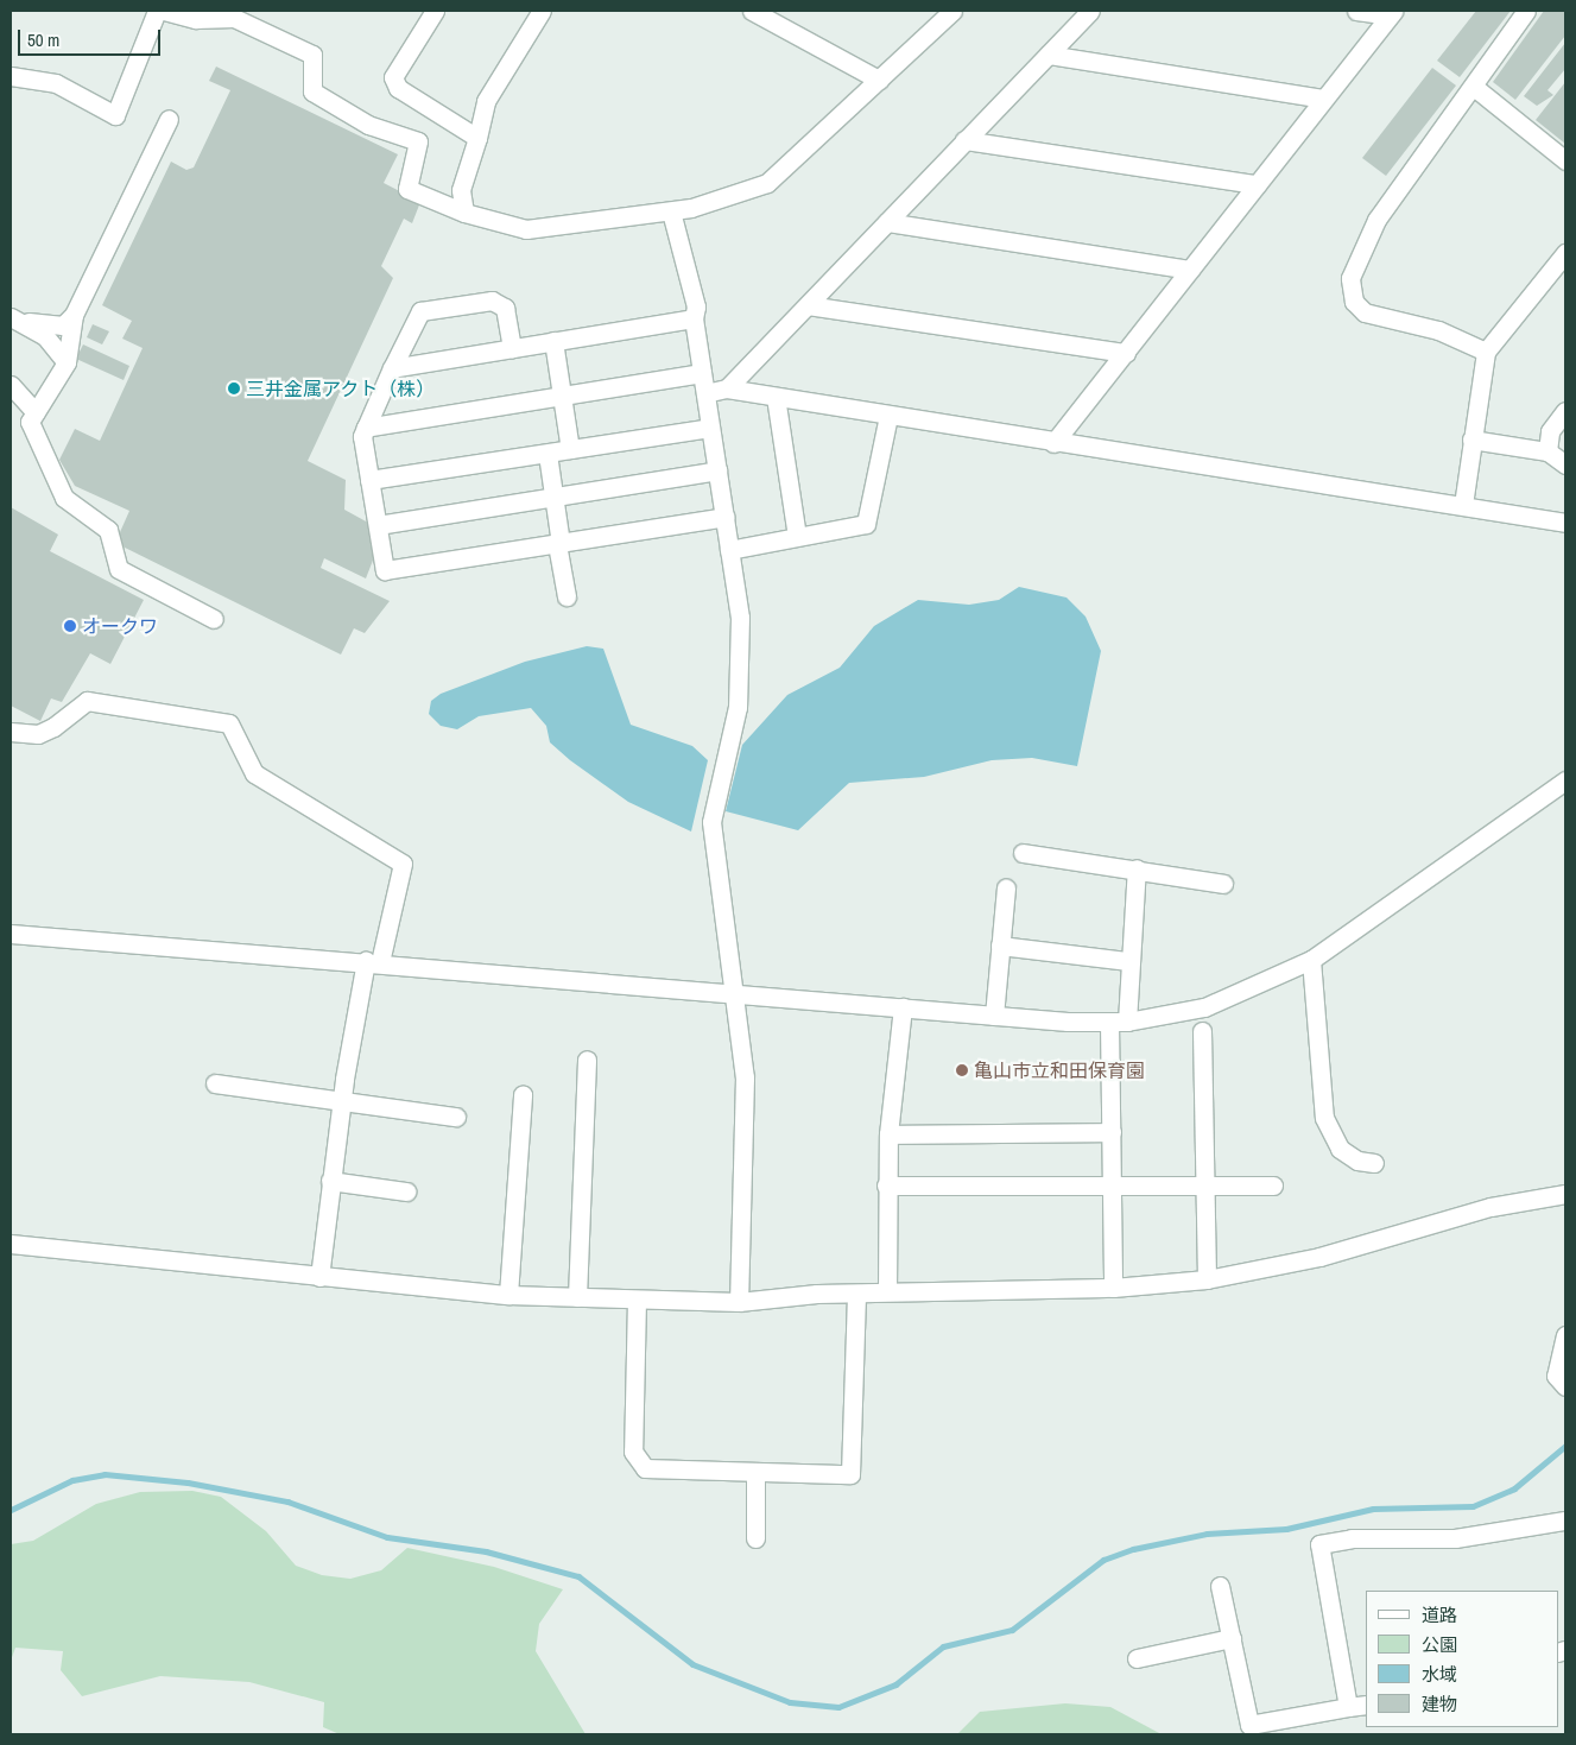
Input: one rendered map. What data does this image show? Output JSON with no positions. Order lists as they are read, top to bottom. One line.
{"places":["三井金属アクト（株）","オークワ","亀山市立和田保育園"],"legend":["道路","公園","水域","建物"],"scale_bar":"50 m"}
